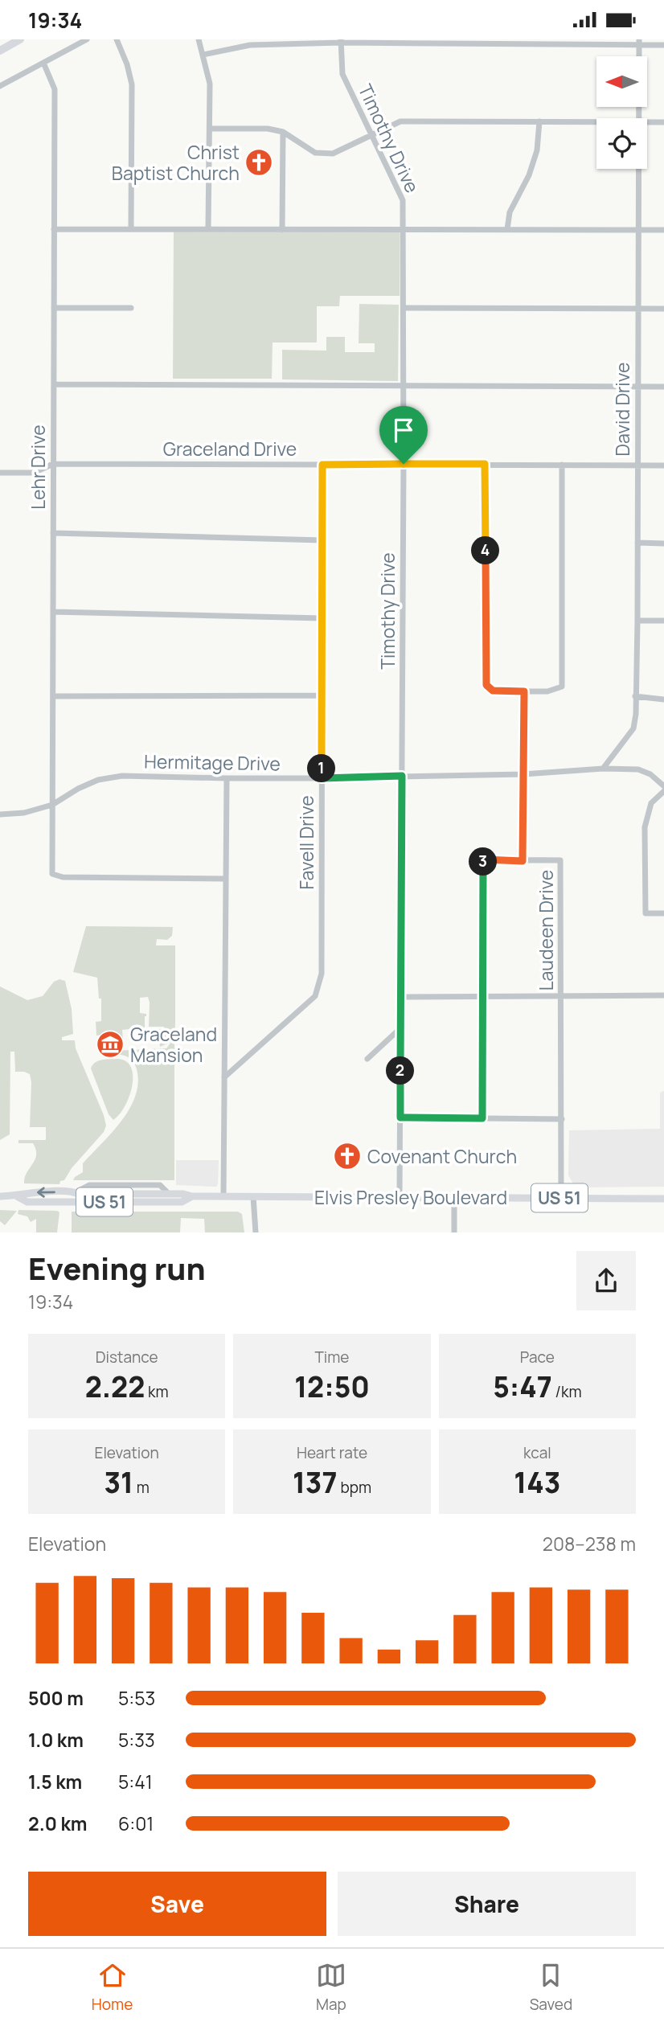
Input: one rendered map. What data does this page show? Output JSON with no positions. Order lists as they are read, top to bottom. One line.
{"streets":{"main road":["Elvis Presley Boulevard","US 51"],"street":["Timothy Drive","David Drive","Graceland Drive","Lehr Drive","Hermitage Drive","Favell Drive","Laudeen Drive"]},"crossings":[["Timothy Drive","Graceland Drive"],["Timothy Drive","Hermitage Drive"],["Timothy Drive","Elvis Presley Boulevard"],["David Drive","Graceland Drive"],["David Drive","Hermitage Drive"],["Graceland Drive","Lehr Drive"],["Graceland Drive","Favell Drive"],["Lehr Drive","Hermitage Drive"],["Hermitage Drive","Favell Drive"],["Hermitage Drive","Laudeen Drive"],["Laudeen Drive","Elvis Presley Boulevard"]],"places":{"church":["Christ Baptist Church","Covenant Church"],"museum":["Graceland Mansion"]},"north":"left","page":{"status":"19:34","pins":["4","1","3","2"],"heading":["Evening run","19:34"],"stats":[["Distance","2.22 km"],["Time","12:50"],["Pace","5:47 /km"],["Elevation","31 m"],["Heart rate","137 bpm"],["kcal","143"]],"chart":["Elevation","208–238 m"],"list":[{"name":"500 m","note":"5:53"},{"name":"1.0 km","note":"5:33"},{"name":"1.5 km","note":"5:41"},{"name":"2.0 km","note":"6:01"}],"buttons":["Save","Share"],"tabs":["Home","Map","Saved"]}}
